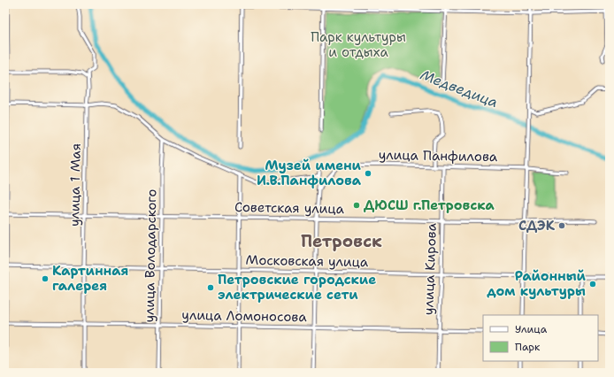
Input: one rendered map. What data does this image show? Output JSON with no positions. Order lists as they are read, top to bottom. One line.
{"streets":{"street":["улица Панфилова","улица 1 Мая","Советская улица","улица Володарского","Московская улица","улица Кирова","улица Ломоносова"]},"crossings":[["улица Панфилова","улица Кирова"],["улица 1 Мая","Советская улица"],["улица 1 Мая","Московская улица"],["улица 1 Мая","улица Ломоносова"],["Советская улица","улица Володарского"],["Советская улица","улица Кирова"],["улица Володарского","Московская улица"],["улица Володарского","улица Ломоносова"],["Московская улица","улица Кирова"],["улица Кирова","улица Ломоносова"]],"districts":["Петровск"],"water":["Медведица"],"parks":["Парк культуры и отдыха"],"places":["Музей имени И.В.Панфилова","ДЮСШ г.Петровска","СДЭК","Картинная галерея","Районный дом культуры","Петровские городские электрические сети"],"legend":["Улица","Парк"]}
